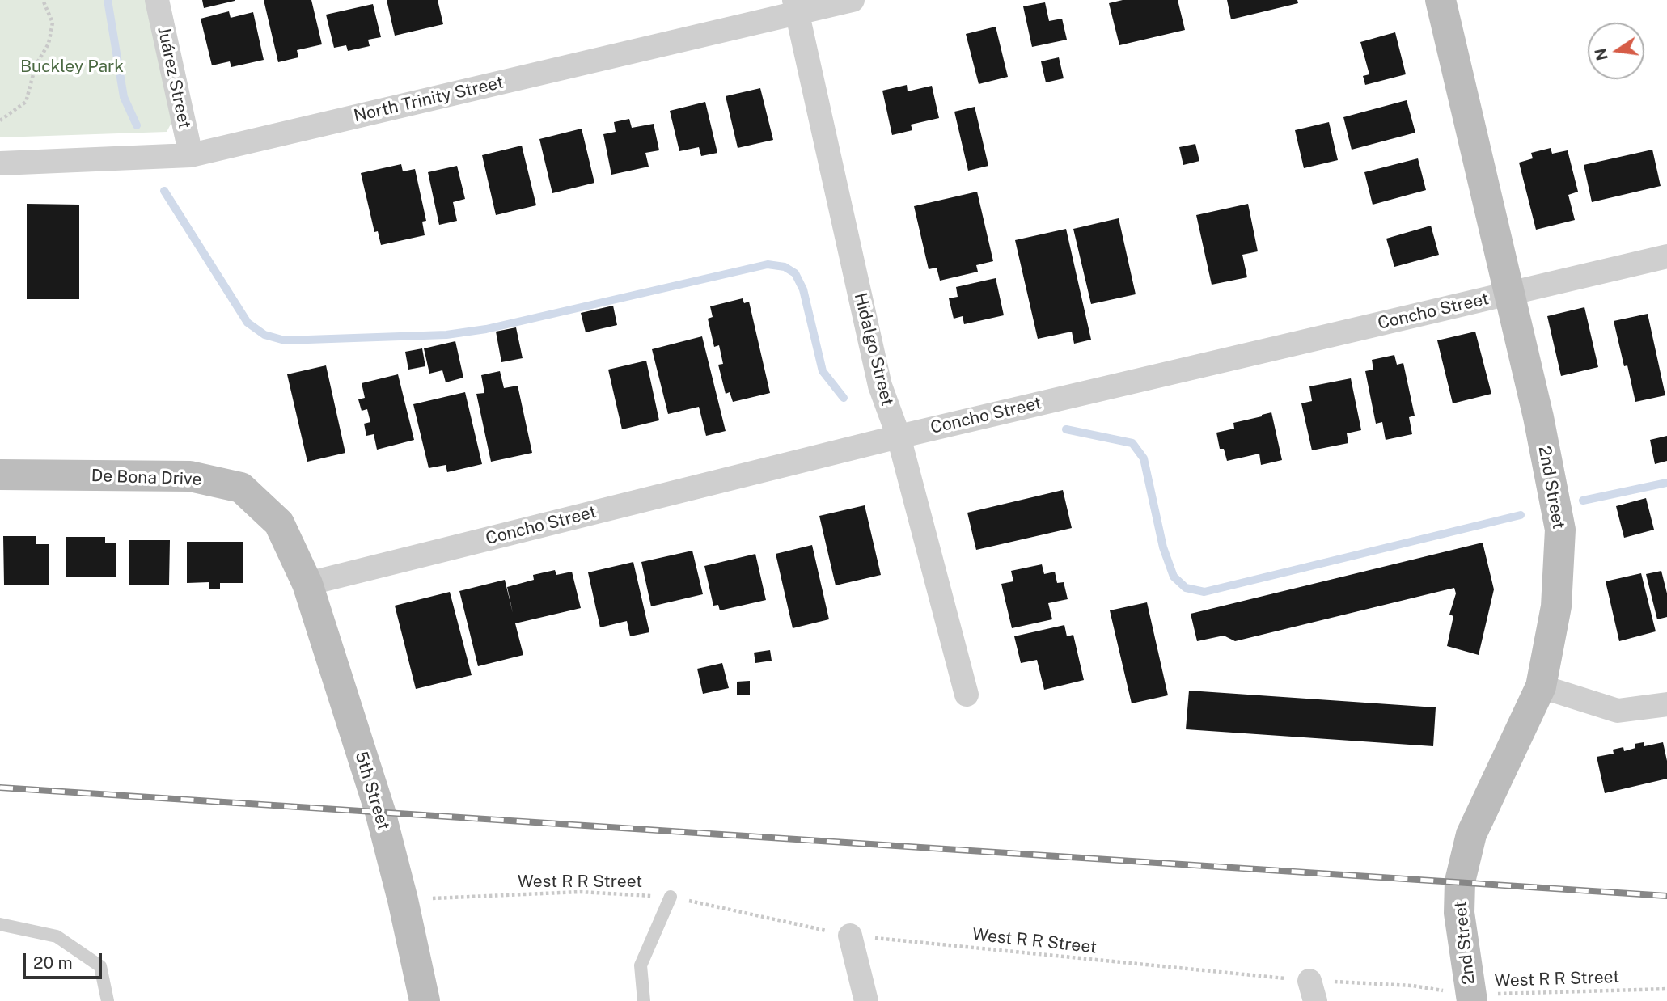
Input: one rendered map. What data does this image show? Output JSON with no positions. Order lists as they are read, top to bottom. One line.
{"streets":{"street":["Juárez Street","North Trinity Street","Concho Street","Hidalgo Street","De Bona Drive","2nd Street","5th Street"],"path":["West R R Street"]},"crossings":[["Juárez Street","North Trinity Street"],["North Trinity Street","Hidalgo Street"],["Concho Street","Hidalgo Street"],["Concho Street","De Bona Drive"],["Concho Street","2nd Street"],["Concho Street","5th Street"],["De Bona Drive","5th Street"],["2nd Street","West R R Street"],["5th Street","West R R Street"]],"parks":["Buckley Park"],"scale_bar":"20 m","north":"left"}
